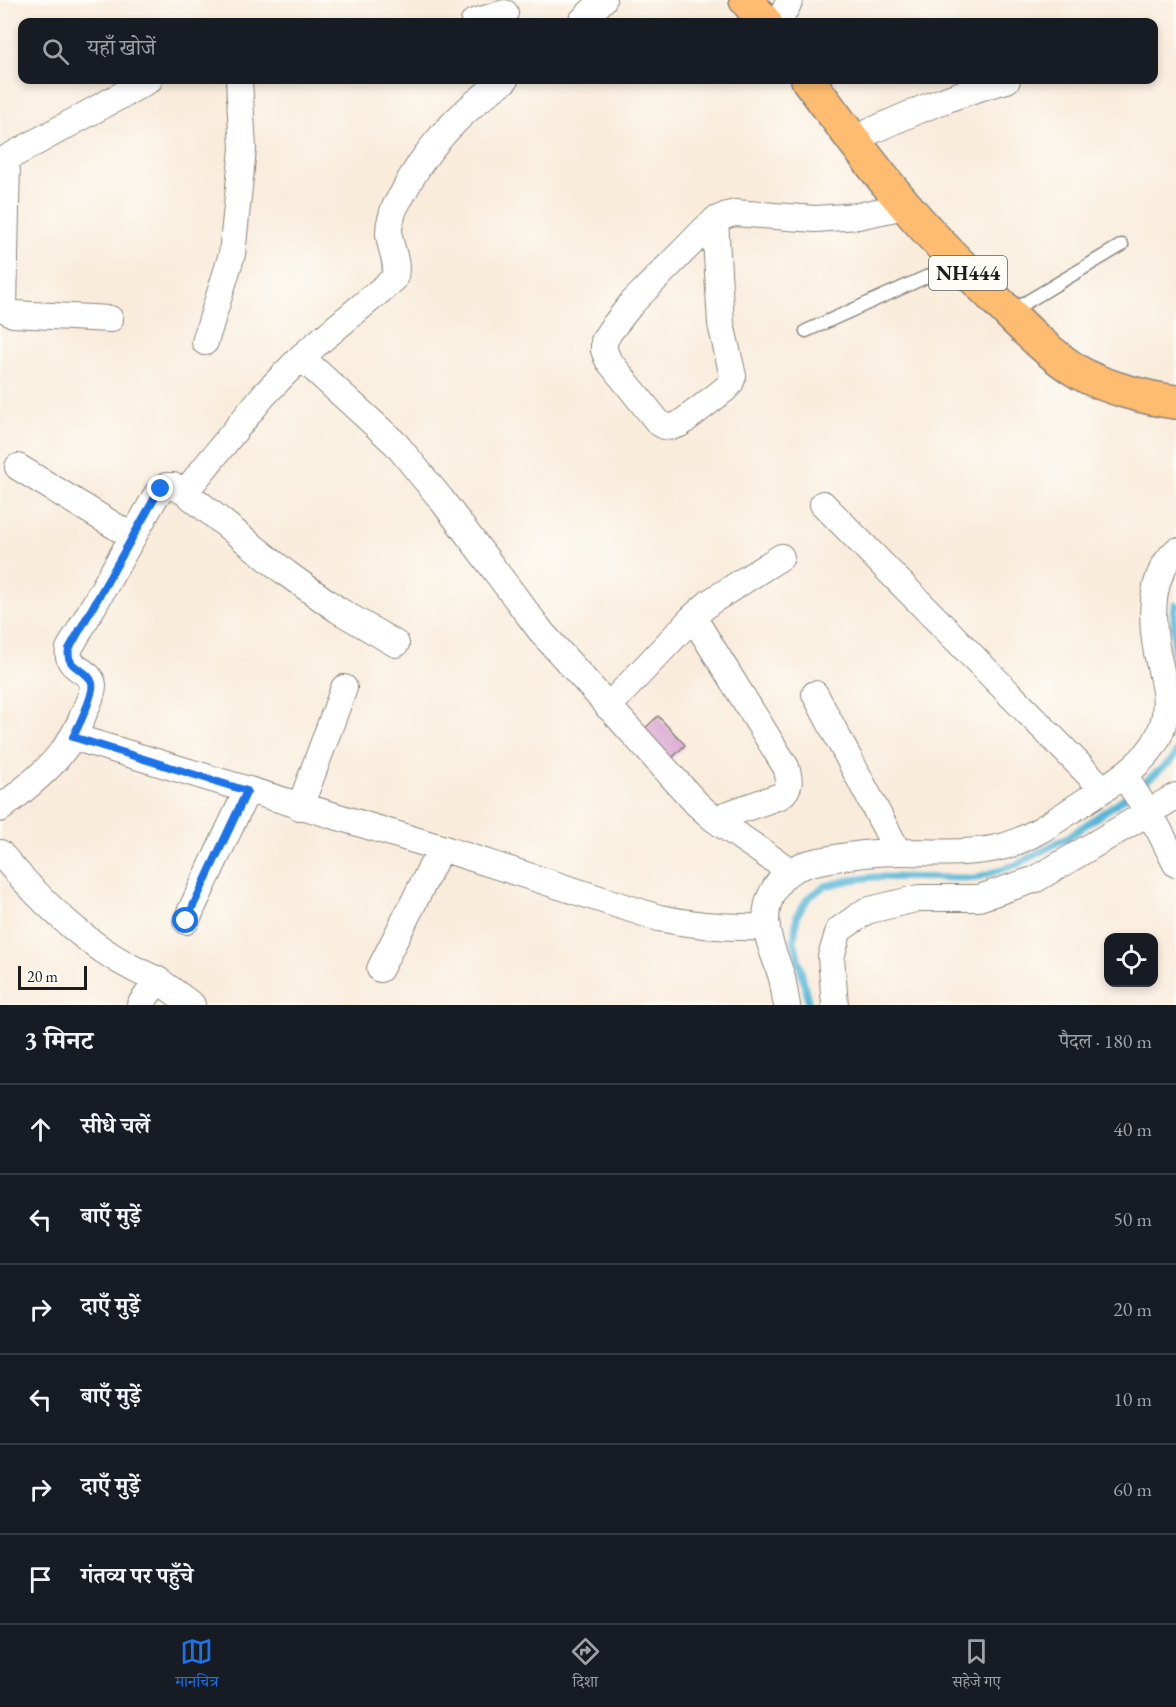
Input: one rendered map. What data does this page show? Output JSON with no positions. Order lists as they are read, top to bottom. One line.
{"streets":{"highway":["NH444"]},"scale_bar":"20 m","page":{"search":"यहाँ खोजें","scale":"20 m","heading":["3 मिनट","पैदल · 180 m"],"list":[["सीधे चलें","40 m"],["बाएँ मुड़ें","50 m"],["दाएँ मुड़ें","20 m"],["बाएँ मुड़ें","10 m"],["दाएँ मुड़ें","60 m"],"गंतव्य पर पहुँचे"],"nav":["मानचित्र","दिशा","सहेजे गए"]}}
